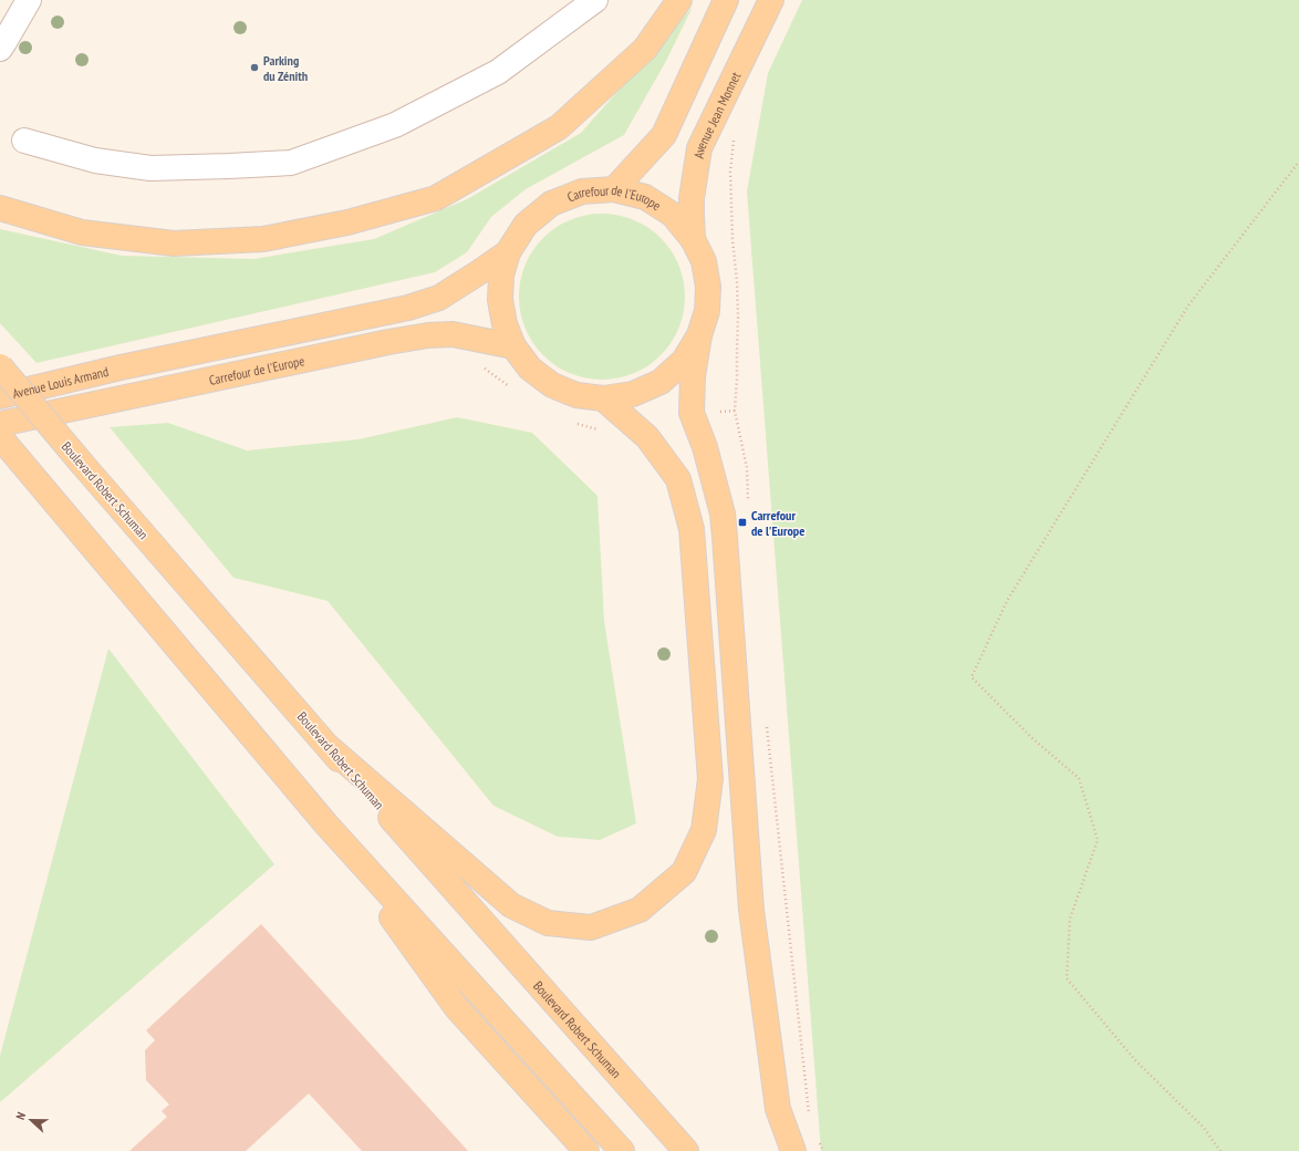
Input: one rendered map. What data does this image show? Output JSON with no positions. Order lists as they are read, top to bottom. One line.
{"streets":{"main road":["Avenue Jean Monnet","Carrefour de l'Europe","Avenue Louis Armand","Boulevard Robert Schuman"]},"crossings":[["Avenue Jean Monnet","Carrefour de l'Europe"],["Carrefour de l'Europe","Avenue Louis Armand"]],"places":{"other":["Parking du Zénith"],"transit":["Carrefour de l'Europe"]},"north":"left"}
